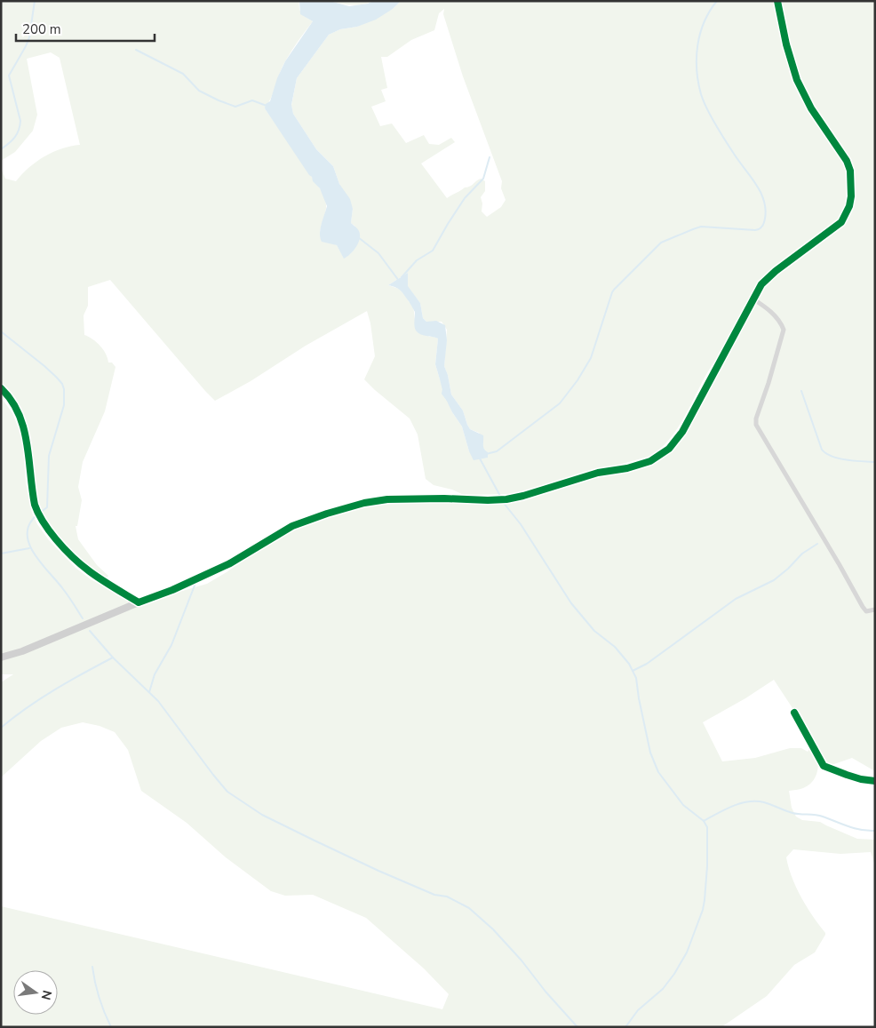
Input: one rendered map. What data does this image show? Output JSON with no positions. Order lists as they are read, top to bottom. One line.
{"scale_bar":"200 m","north":"right"}
